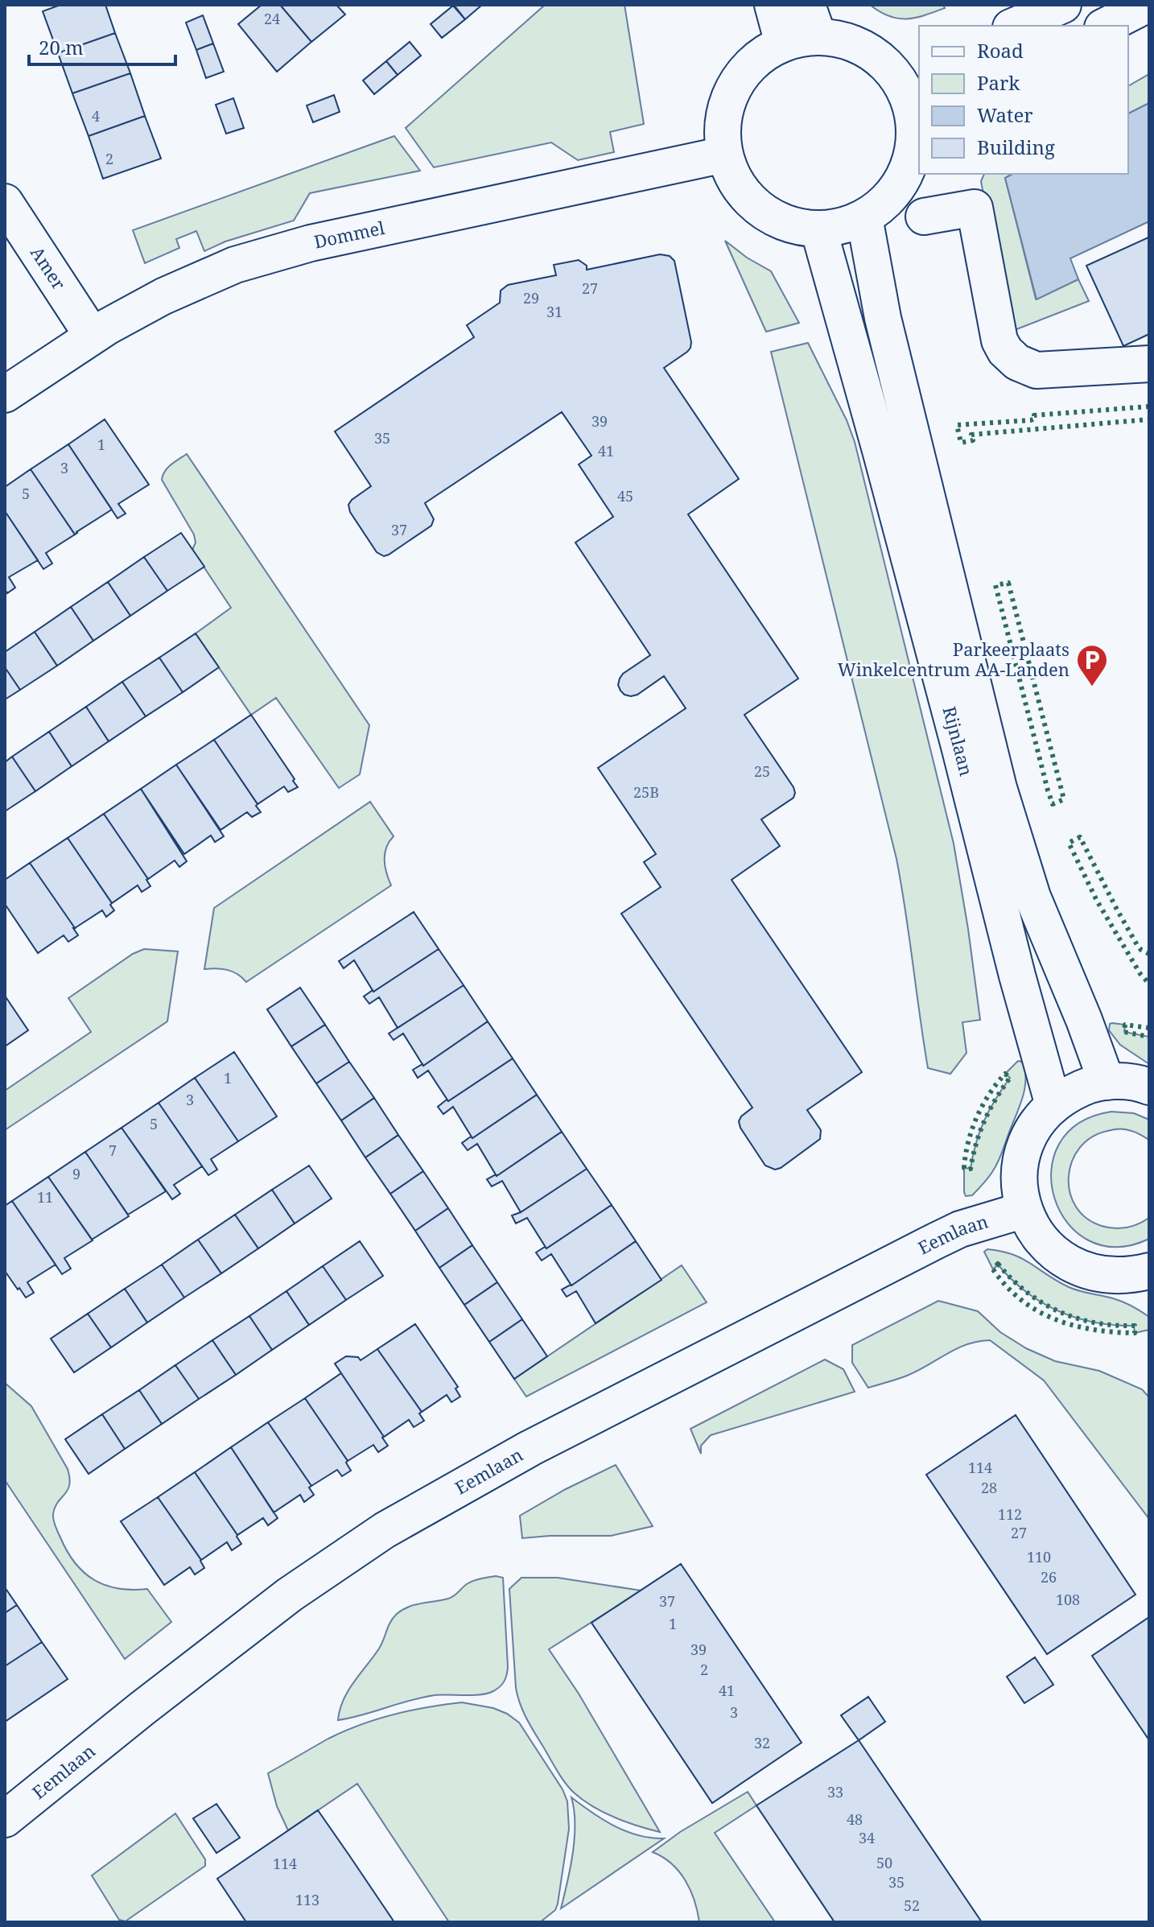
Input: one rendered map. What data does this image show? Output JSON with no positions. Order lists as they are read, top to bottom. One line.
{"streets":{"street":["Dommel","Amer","Rijnlaan","Eemlaan"]},"crossings":[["Dommel","Amer"],["Dommel","Rijnlaan"]],"places":{"parking":["Parkeerplaats Winkelcentrum AA-Landen"]},"house_numbers":["24","4","2","27","29","31","39","35","1","41","3","5","45","37","25","25B","1","3","5","7","9","11","114","28","112","27","110","26","108","37","1","39","2","41","3","32","33","48","34","50","114","35","113","52"],"legend":["Road","Park","Water","Building"],"scale_bar":"20 m"}
